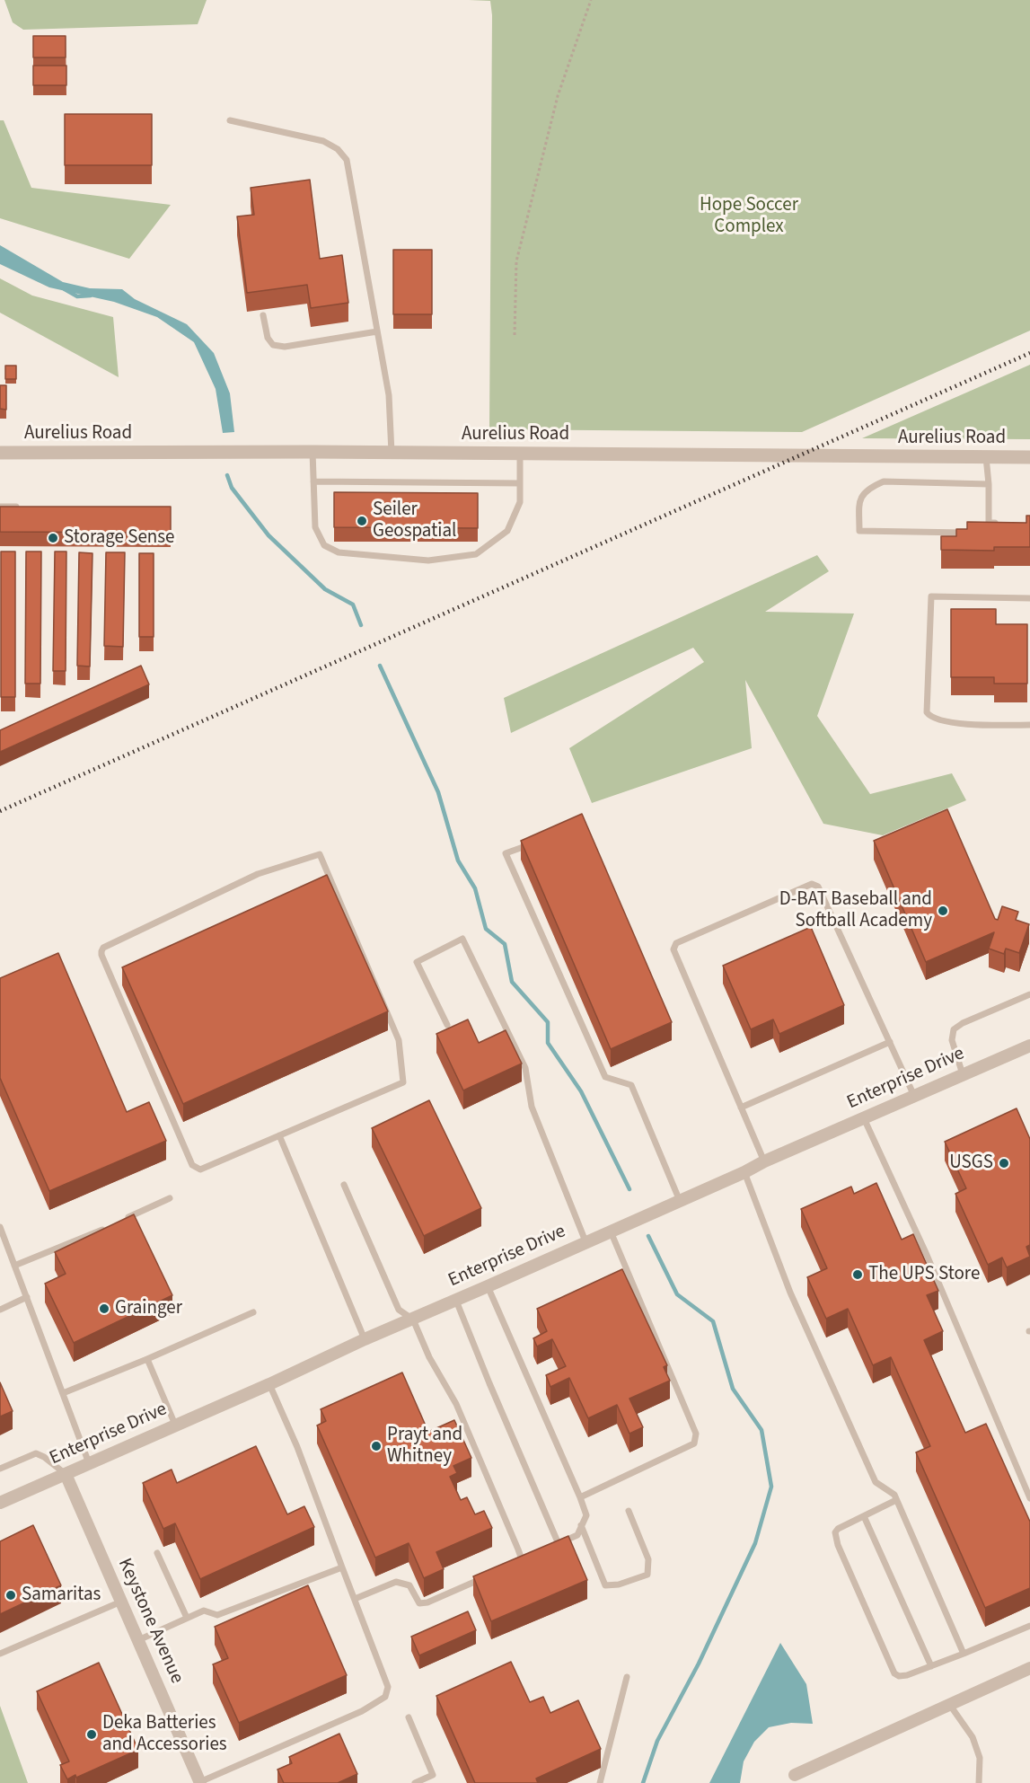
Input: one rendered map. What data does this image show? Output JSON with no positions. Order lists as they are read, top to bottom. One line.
{"streets":{"street":["Aurelius Road","Enterprise Drive","Keystone Avenue"]},"crossings":[["Enterprise Drive","Keystone Avenue"]],"parks":["Hope Soccer Complex"],"places":["Seiler Geospatial","Storage Sense","D-BAT Baseball and Softball Academy","USGS","The UPS Store","Grainger","Prayt and Whitney","Samaritas","Deka Batteries and Accessories"]}
